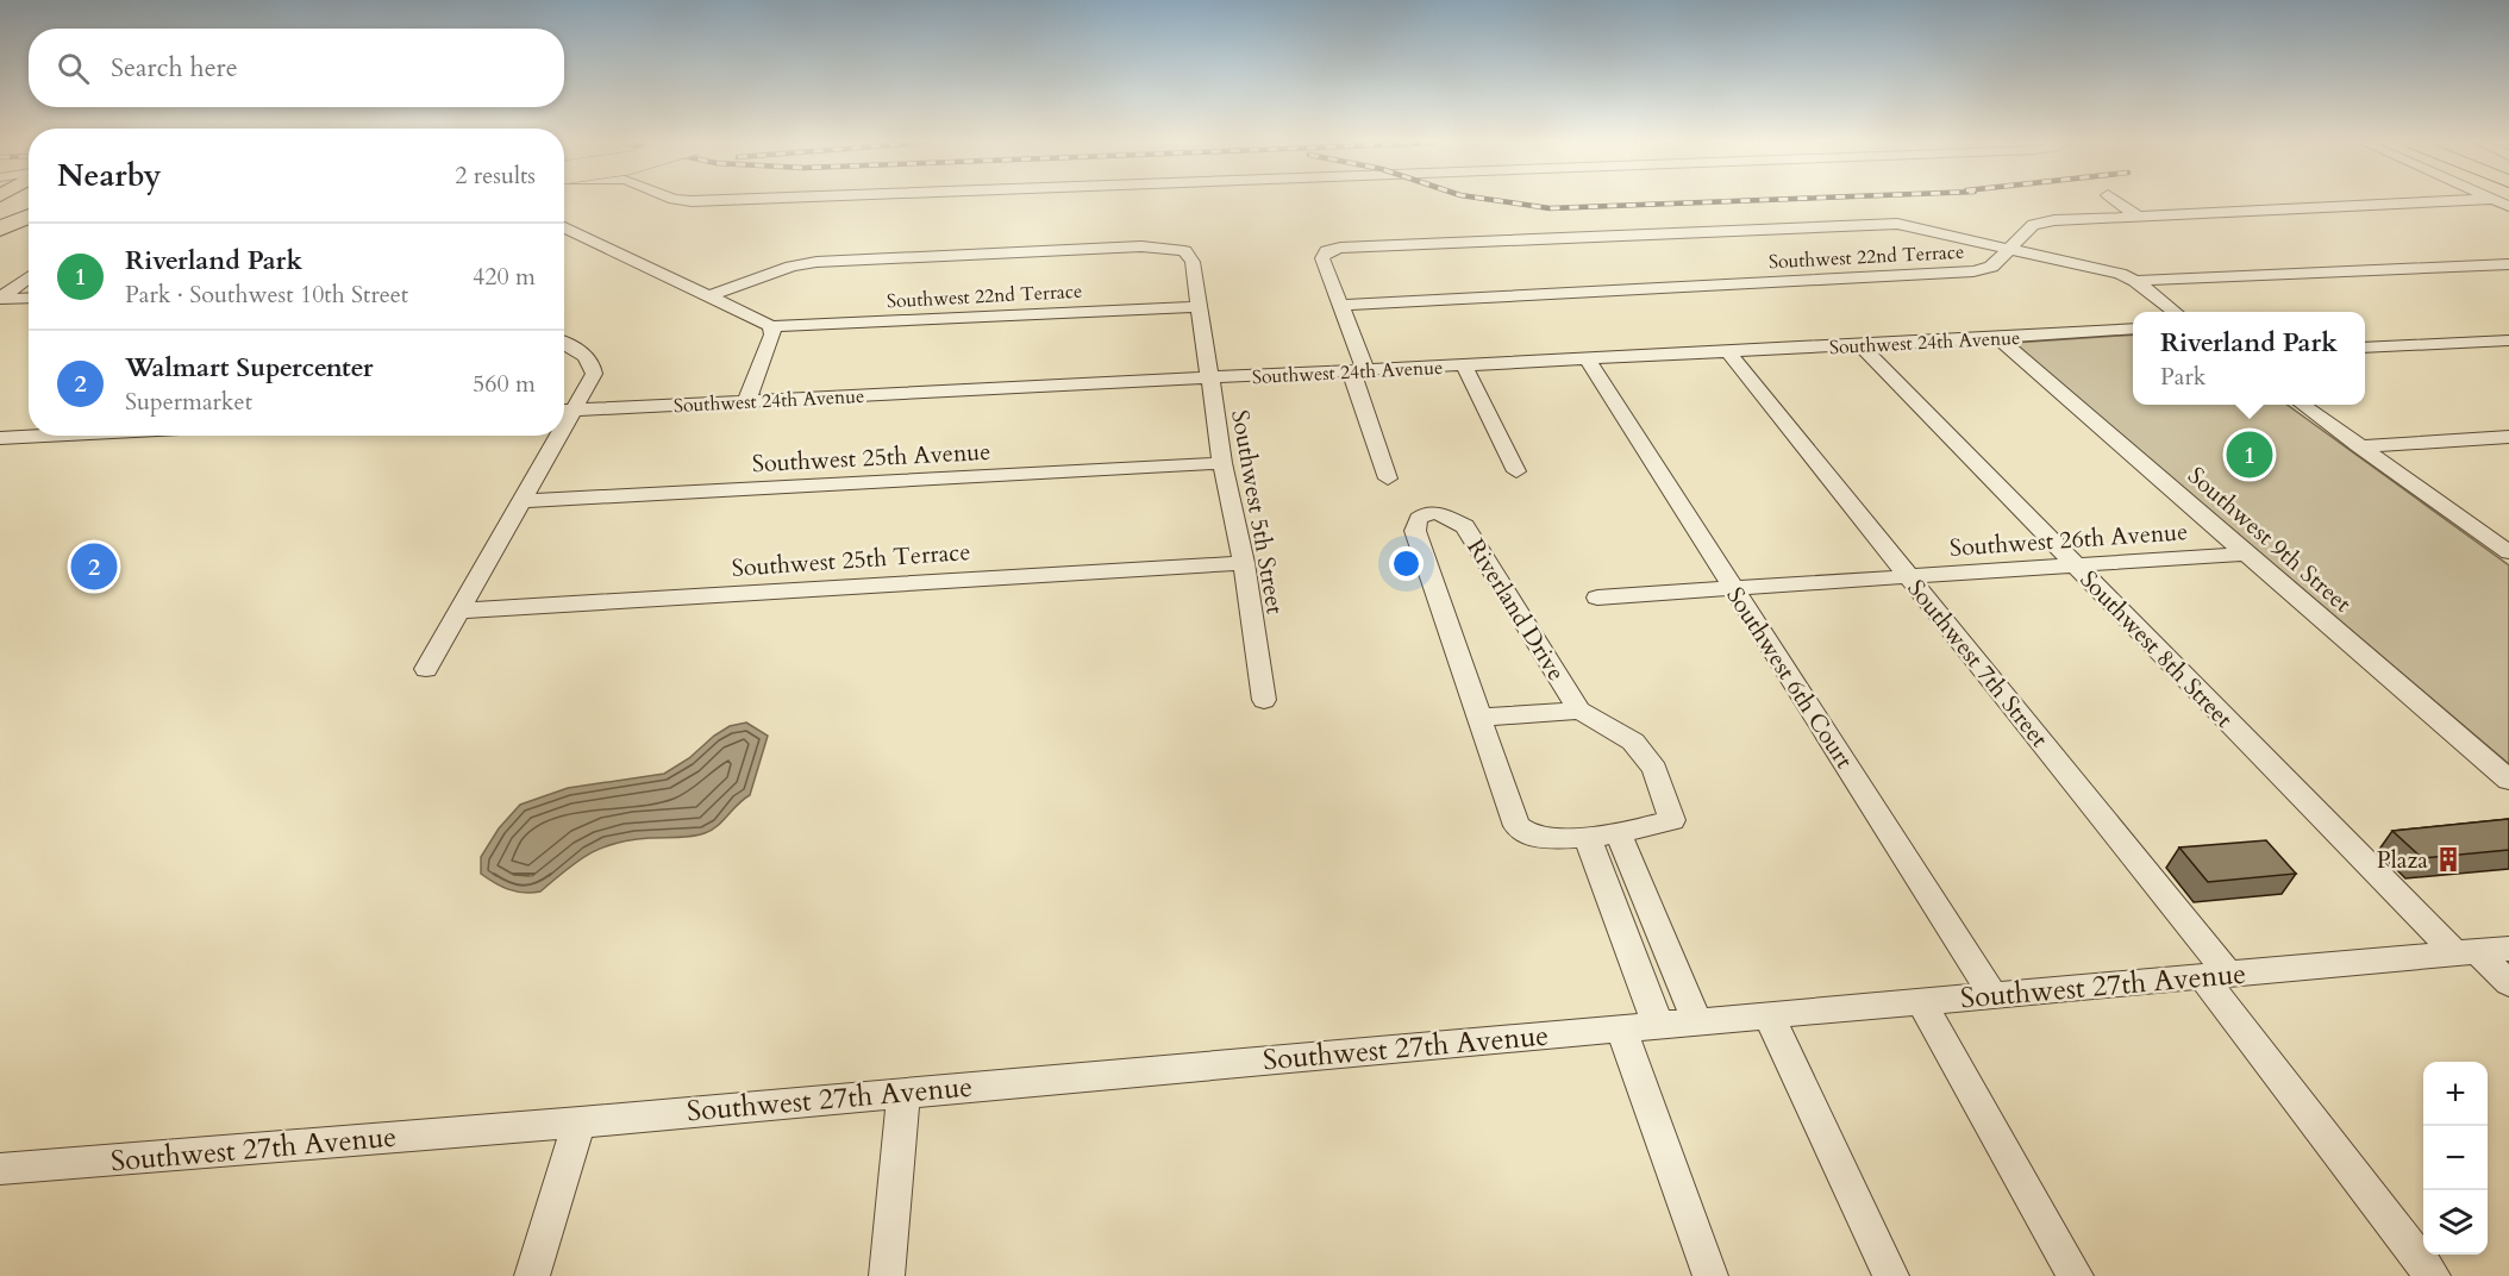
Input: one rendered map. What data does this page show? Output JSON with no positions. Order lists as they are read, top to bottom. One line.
{"streets":{"street":["Southwest 22nd Terrace","Southwest 24th Avenue","Southwest 25th Avenue","Southwest 5th Street","Southwest 26th Avenue","Southwest 9th Street","Southwest 25th Terrace","Riverland Drive","Southwest 8th Street","Southwest 7th Street","Southwest 6th Court","Southwest 27th Avenue"]},"crossings":[["Southwest 22nd Terrace","Southwest 5th Street"],["Southwest 24th Avenue","Southwest 5th Street"],["Southwest 24th Avenue","Southwest 9th Street"],["Southwest 24th Avenue","Southwest 8th Street"],["Southwest 24th Avenue","Southwest 7th Street"],["Southwest 24th Avenue","Southwest 6th Court"],["Southwest 25th Avenue","Southwest 5th Street"],["Southwest 5th Street","Southwest 25th Terrace"],["Southwest 26th Avenue","Southwest 9th Street"],["Southwest 26th Avenue","Southwest 8th Street"],["Southwest 26th Avenue","Southwest 7th Street"],["Southwest 26th Avenue","Southwest 6th Court"],["Southwest 8th Street","Southwest 27th Avenue"],["Southwest 7th Street","Southwest 27th Avenue"],["Southwest 6th Court","Southwest 27th Avenue"]],"places":{"building":["Plaza"]},"page":{"search":"Search here","heading":["Nearby","2 results"],"list":[{"mark":"1","name":"Riverland Park","note":"Park · Southwest 10th Street","value":"420 m"},{"mark":"2","name":"Walmart Supercenter","note":"Supermarket","value":"560 m"}],"popup":["Riverland Park","Park"],"pins":["1","2"],"map_buttons":["+","−"]}}
